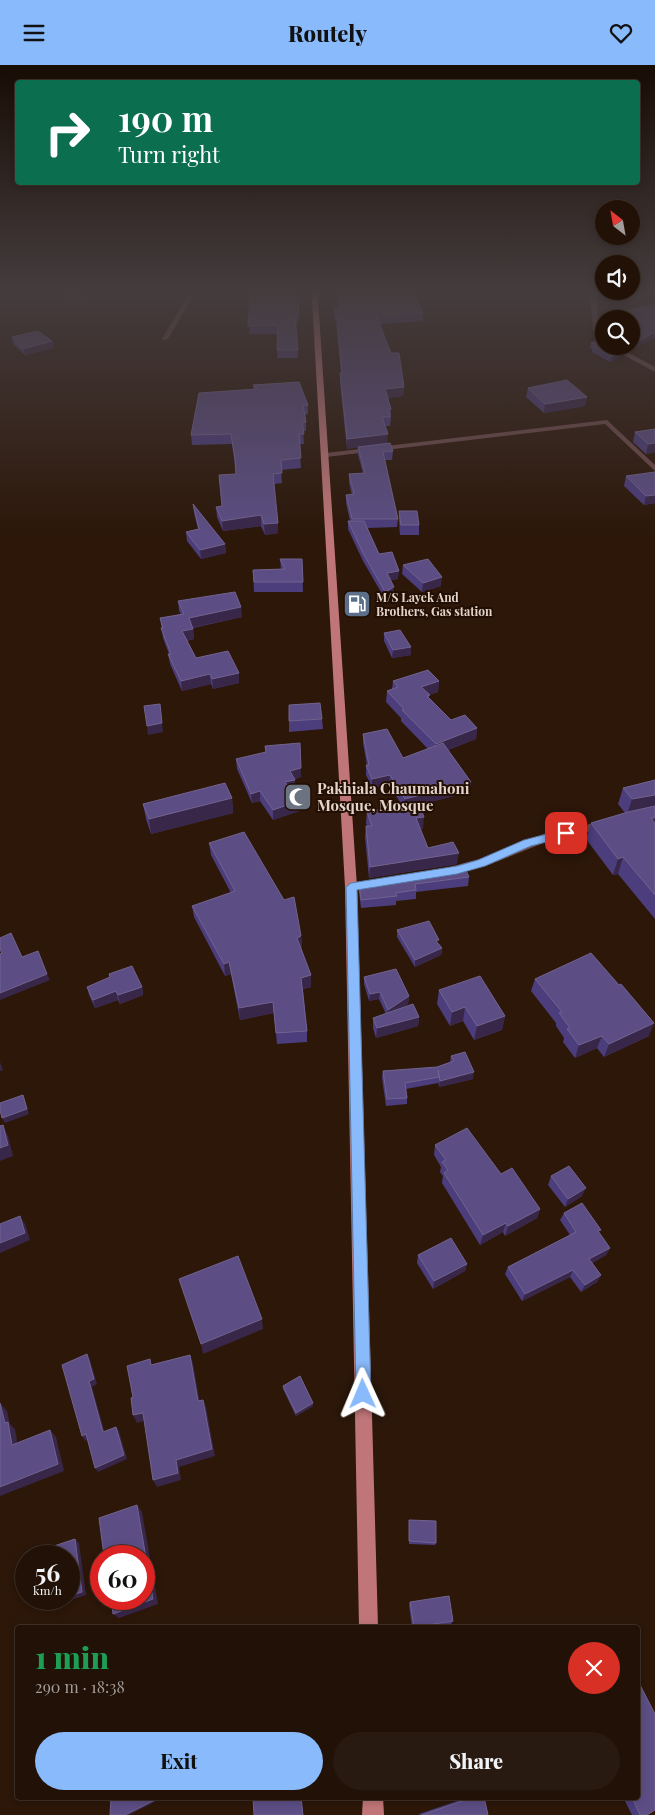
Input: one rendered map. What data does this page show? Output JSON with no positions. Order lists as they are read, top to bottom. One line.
{"places":{"fuel station":["M/S Layek And Brothers, Gas station"],"mosque":["Pakhiala Chaumahoni Mosque, Mosque"]},"north":"top left","page":{"header":"Routely","turn":["190 m","Turn right"],"speed":"56 km/h","limit":"60","heading":["1 min","290 m · 18:38"],"buttons":["Exit","Share"]}}
